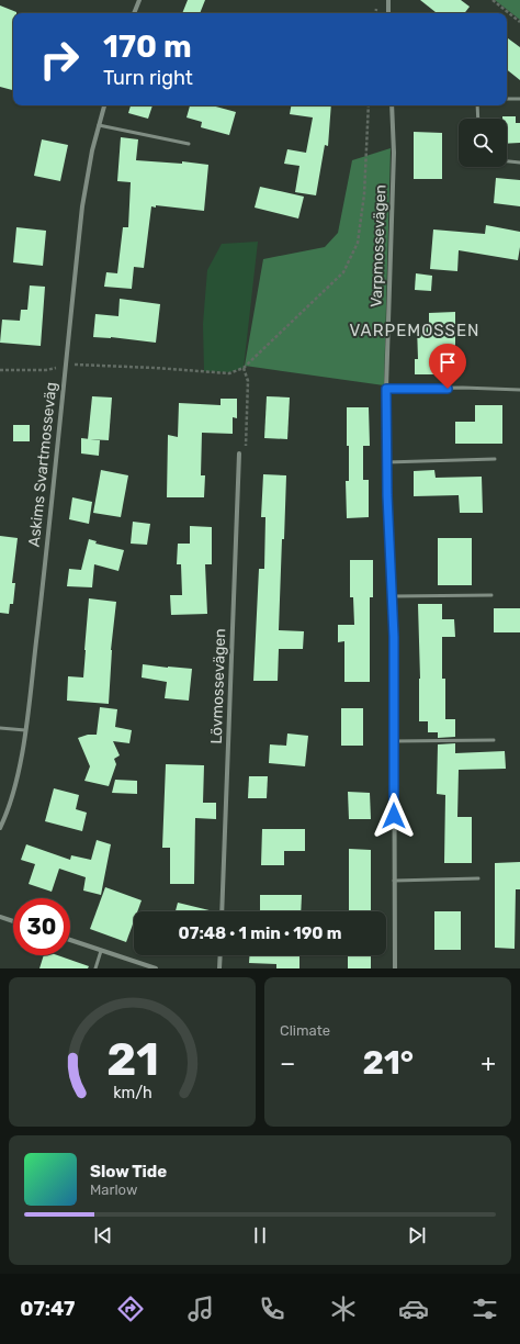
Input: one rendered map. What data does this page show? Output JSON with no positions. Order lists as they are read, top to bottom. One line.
{"streets":{"street":["Varpmossevägen","Askims Svartmosseväg","Lövmossevägen"]},"districts":["VARPEMOSSEN"],"page":{"turn":["170 m","Turn right"],"limit":"30","trip":"07:48 · 1 min · 190 m","tile":"Climate","heat":["−","21°","+"],"song":["Slow Tide","Marlow"],"tabs":"07:47","gauge":["21","km/h"]}}
